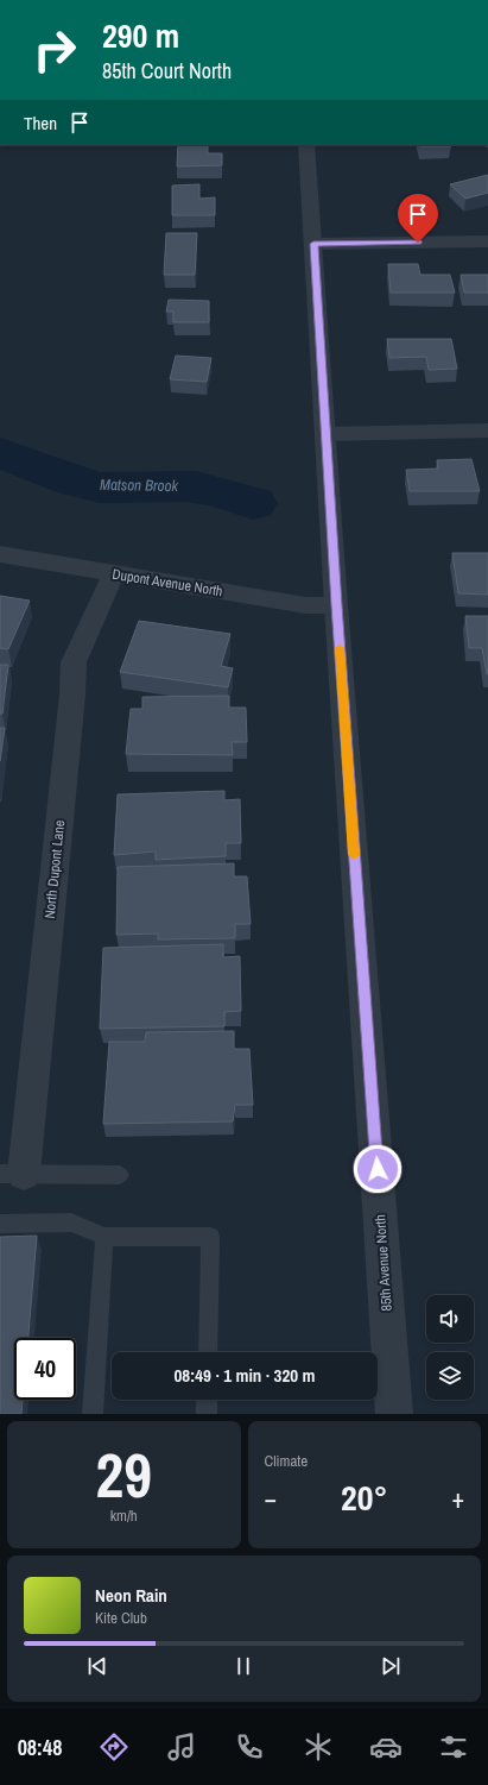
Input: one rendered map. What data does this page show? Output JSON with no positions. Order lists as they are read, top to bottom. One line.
{"streets":{"street":["Dupont Avenue North","North Dupont Lane","85th Avenue North"]},"crossings":[["Dupont Avenue North","North Dupont Lane"],["Dupont Avenue North","85th Avenue North"]],"water":["Matson Brook"],"page":{"turn":["290 m","85th Court North"],"then":"Then","limit":"40","trip":"08:49 · 1 min · 320 m","tile":[["29","km/h"],"Climate"],"heat":["−","20°","+"],"song":["Neon Rain","Kite Club"],"tabs":"08:48"}}
